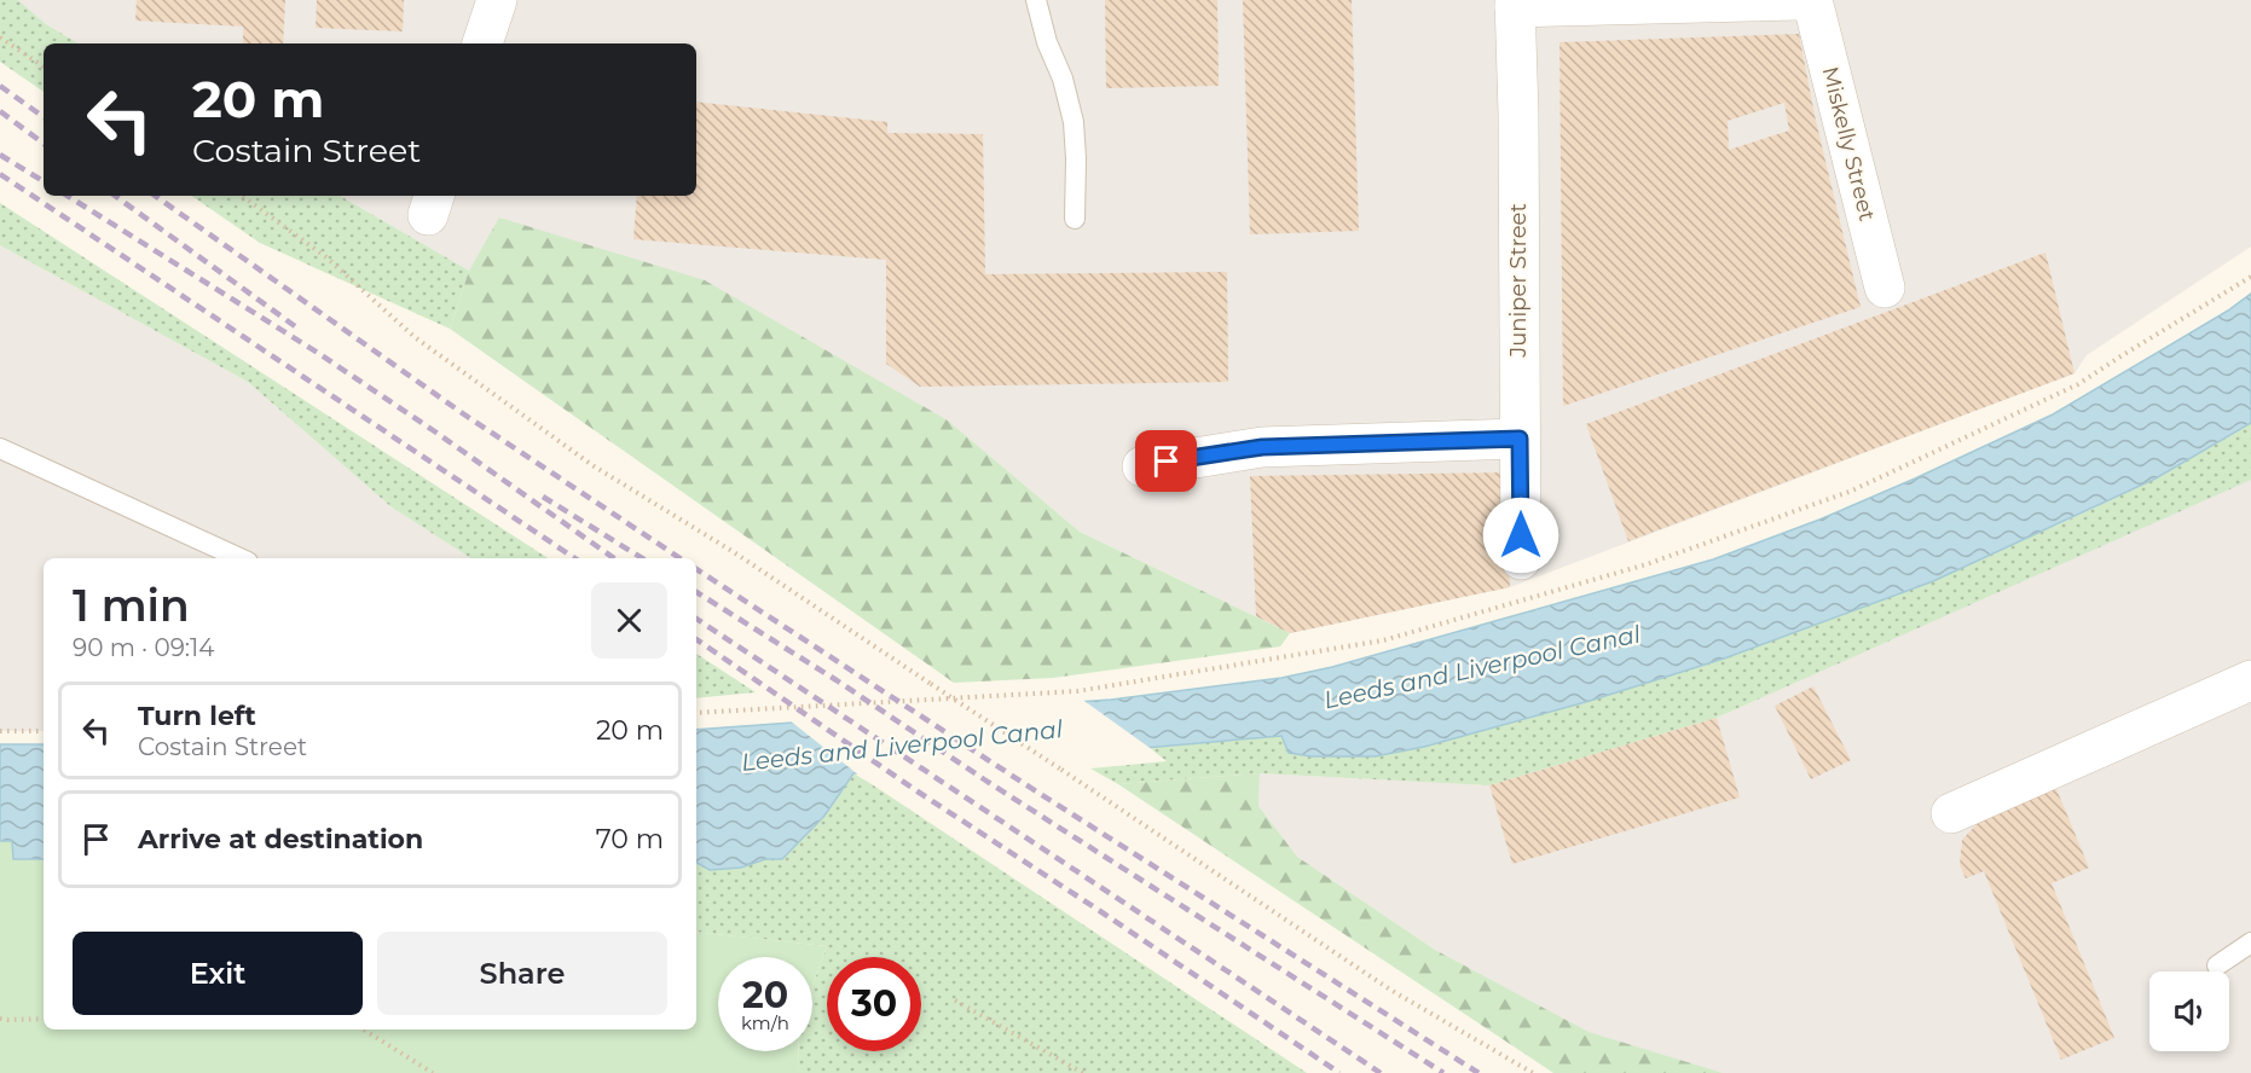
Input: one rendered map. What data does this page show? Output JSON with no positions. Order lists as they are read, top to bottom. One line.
{"streets":{"street":["Miskelly Street","Juniper Street"]},"water":["Leeds and Liverpool Canal"],"page":{"turn":["20 m","Costain Street"],"heading":["1 min","90 m · 09:14"],"list":[{"name":"Turn left","note":"Costain Street","value":"20 m"},{"name":"Arrive at destination","value":"70 m"}],"buttons":["Exit","Share"],"speed":"20 km/h","limit":"30"}}
